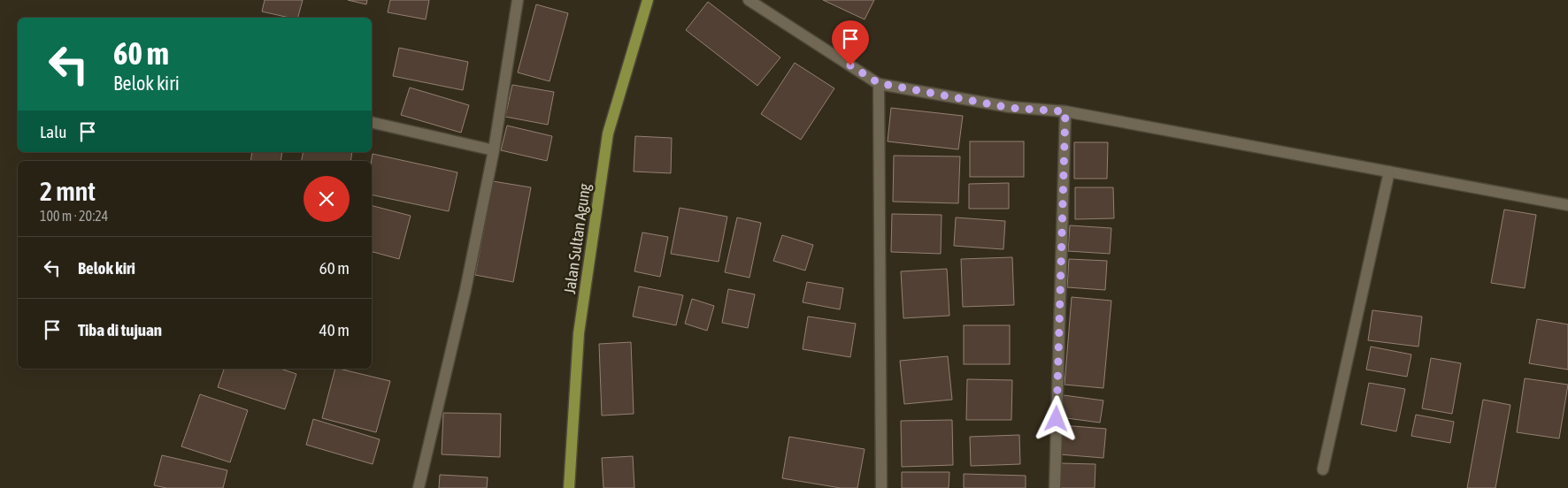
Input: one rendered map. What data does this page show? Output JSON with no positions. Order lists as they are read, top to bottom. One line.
{"streets":{"main road":["Jalan Sultan Agung"]},"page":{"turn":["60 m","Belok kiri"],"then":"Lalu","heading":["2 mnt","100 m · 20:24"],"list":[{"name":"Belok kiri","value":"60 m"},{"name":"Tiba di tujuan","value":"40 m"}]}}
